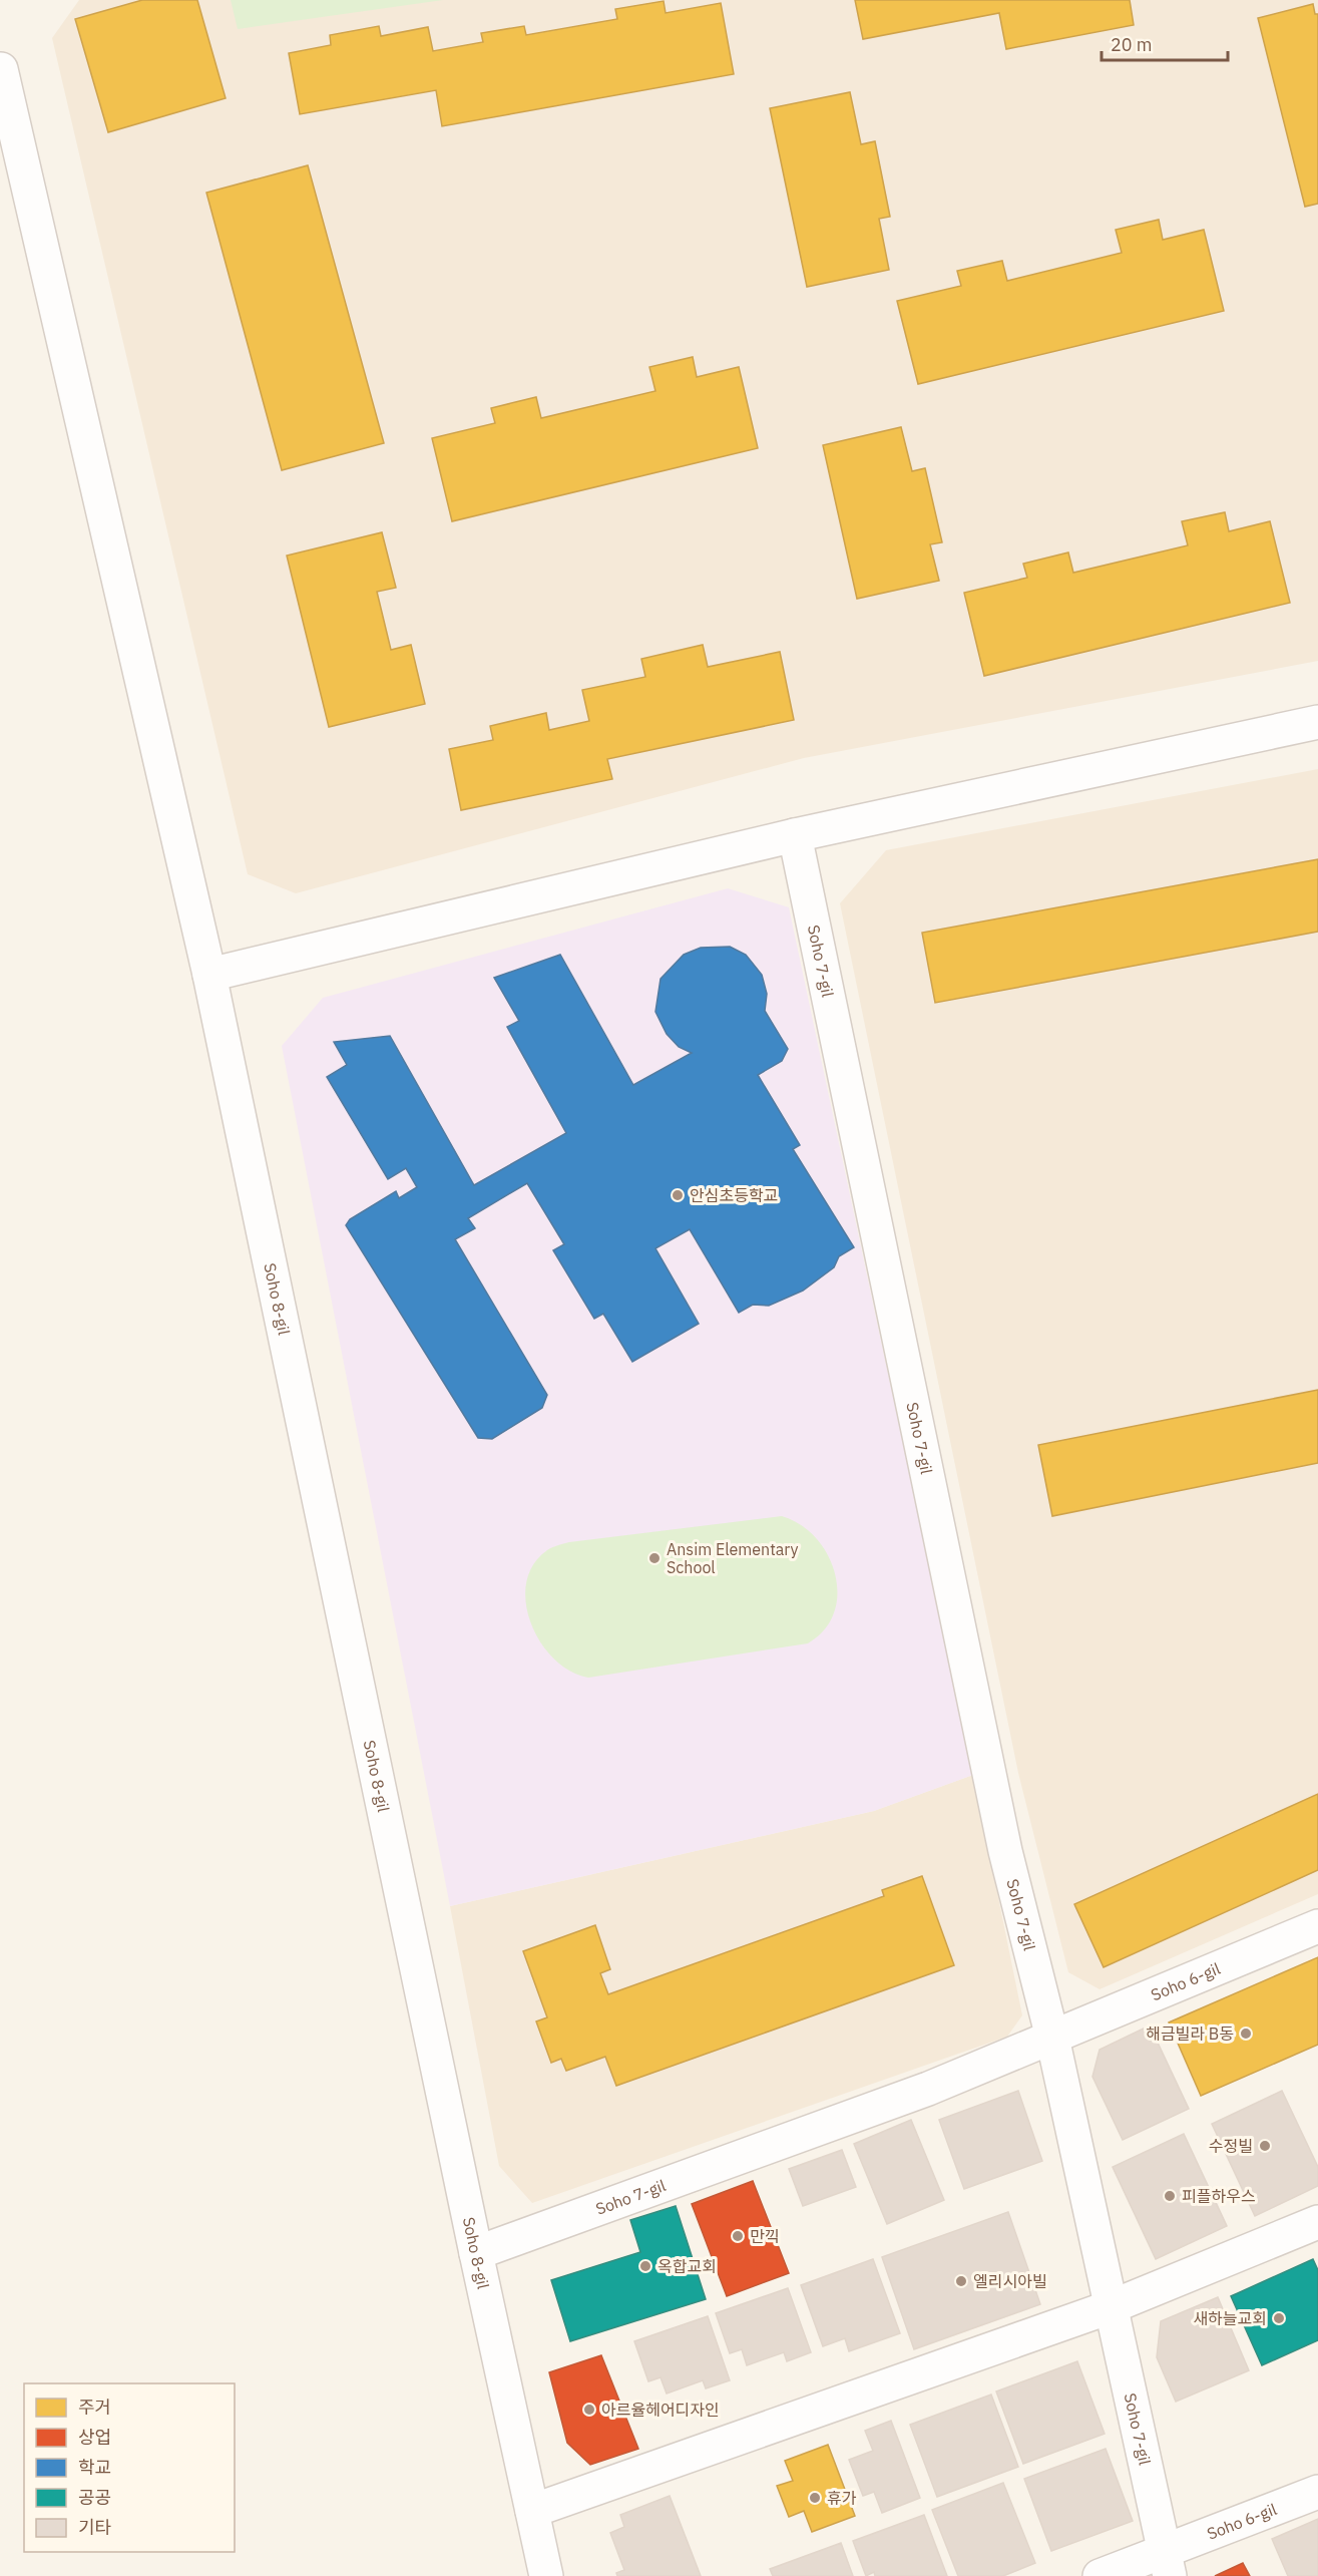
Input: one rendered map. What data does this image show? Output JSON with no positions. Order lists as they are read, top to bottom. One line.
{"streets":{"street":["Soho 7-gil","Soho 8-gil","Soho 6-gil"]},"crossings":[["Soho 7-gil","Soho 8-gil"],["Soho 7-gil","Soho 6-gil"]],"places":["안심초등학교","Ansim Elementary School","해금빌라 B동","수정빌","피플하우스","만끽","옥합교회","엘리시아빌","새하늘교회","아르율헤어디자인","휴가"],"legend":["주거","상업","학교","공공","기타"],"scale_bar":"20 m"}
